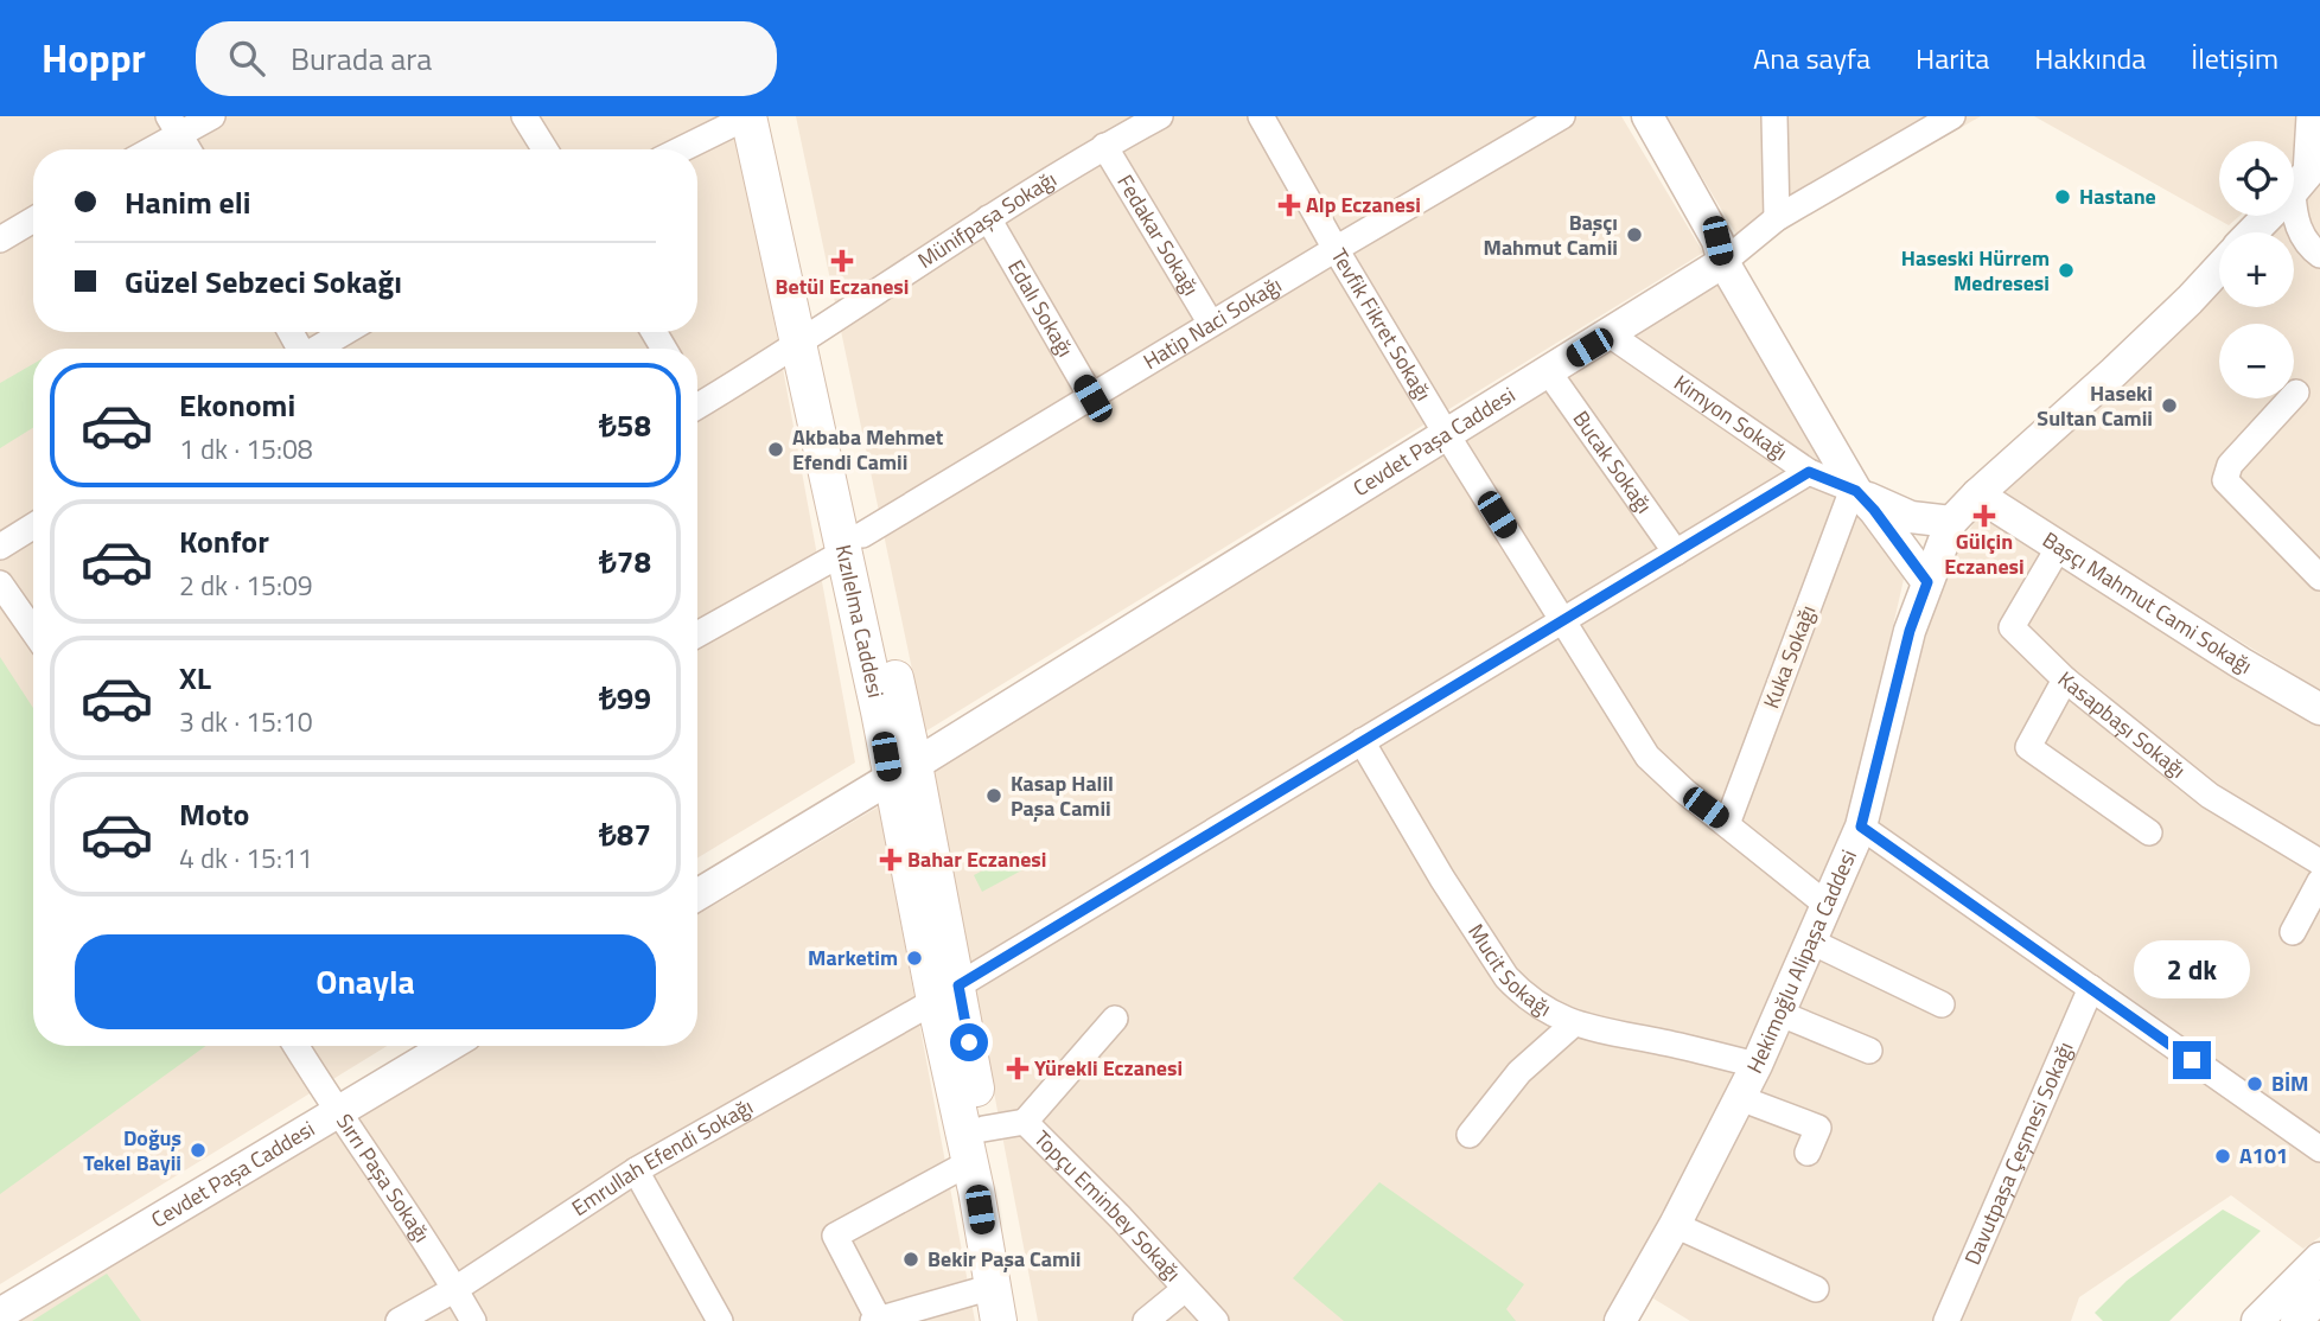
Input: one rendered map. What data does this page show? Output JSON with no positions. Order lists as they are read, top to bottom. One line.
{"streets":{"main road":["Kızılelma Caddesi"],"street":["Münifpaşa Sokağı","Fedakar Sokağı","Edalı Sokağı","Hatip Naci Sokağı","Tevfik Fikret Sokağı","Kimyon Sokağı","Cevdet Paşa Caddesi","Bucak Sokağı","Başçı Mahmut Cami Sokağı","Kuka Sokağı","Kasapbaşı Sokağı","Hekimoğlu Alipaşa Caddesi","Mucit Sokağı","Davutpaşa Çeşmesi Sokağı","Emrullah Efendi Sokağı","Sırrı Paşa Sokağı","Topçu Eminbey Sokağı"]},"crossings":[["Münifpaşa Sokağı","Fedakar Sokağı"],["Münifpaşa Sokağı","Edalı Sokağı"],["Münifpaşa Sokağı","Kızılelma Caddesi"],["Fedakar Sokağı","Hatip Naci Sokağı"],["Edalı Sokağı","Hatip Naci Sokağı"],["Hatip Naci Sokağı","Tevfik Fikret Sokağı"],["Hatip Naci Sokağı","Kızılelma Caddesi"],["Tevfik Fikret Sokağı","Cevdet Paşa Caddesi"],["Tevfik Fikret Sokağı","Kuka Sokağı"],["Tevfik Fikret Sokağı","Hekimoğlu Alipaşa Caddesi"],["Tevfik Fikret Sokağı","Emrullah Efendi Sokağı"],["Kimyon Sokağı","Cevdet Paşa Caddesi"],["Kimyon Sokağı","Kuka Sokağı"],["Kimyon Sokağı","Emrullah Efendi Sokağı"],["Cevdet Paşa Caddesi","Bucak Sokağı"],["Cevdet Paşa Caddesi","Kızılelma Caddesi"],["Cevdet Paşa Caddesi","Sırrı Paşa Sokağı"],["Bucak Sokağı","Emrullah Efendi Sokağı"],["Başçı Mahmut Cami Sokağı","Kasapbaşı Sokağı"],["Kızılelma Caddesi","Emrullah Efendi Sokağı"],["Kızılelma Caddesi","Topçu Eminbey Sokağı"],["Hekimoğlu Alipaşa Caddesi","Mucit Sokağı"],["Mucit Sokağı","Emrullah Efendi Sokağı"],["Emrullah Efendi Sokağı","Sırrı Paşa Sokağı"]],"places":{"other":["Hastane","Başçı Mahmut Camii","Haseski Hürrem Medresesi","Haseki Sultan Camii","Akbaba Mehmet Efendi Camii","Kasap Halil Paşa Camii","Marketim","BİM","Doğuş Tekel Bayii","A101","Bekir Paşa Camii"],"health":["Alp Eczanesi","Betül Eczanesi","Gülçin Eczanesi","Bahar Eczanesi","Yürekli Eczanesi"]},"page":{"header":"Hoppr","search":"Burada ara","nav":["Ana sayfa","Harita","Hakkında","İletişim"],"map_buttons":["+","−"],"banner":["Hanim eli","Güzel Sebzeci Sokağı"],"list":[{"name":"Ekonomi","note":"1 dk · 15:08","value":"₺58"},{"name":"Konfor","note":"2 dk · 15:09","value":"₺78"},{"name":"XL","note":"3 dk · 15:10","value":"₺99"},{"name":"Moto","note":"4 dk · 15:11","value":"₺87"}],"buttons":"Onayla","bubble":"2 dk"}}
